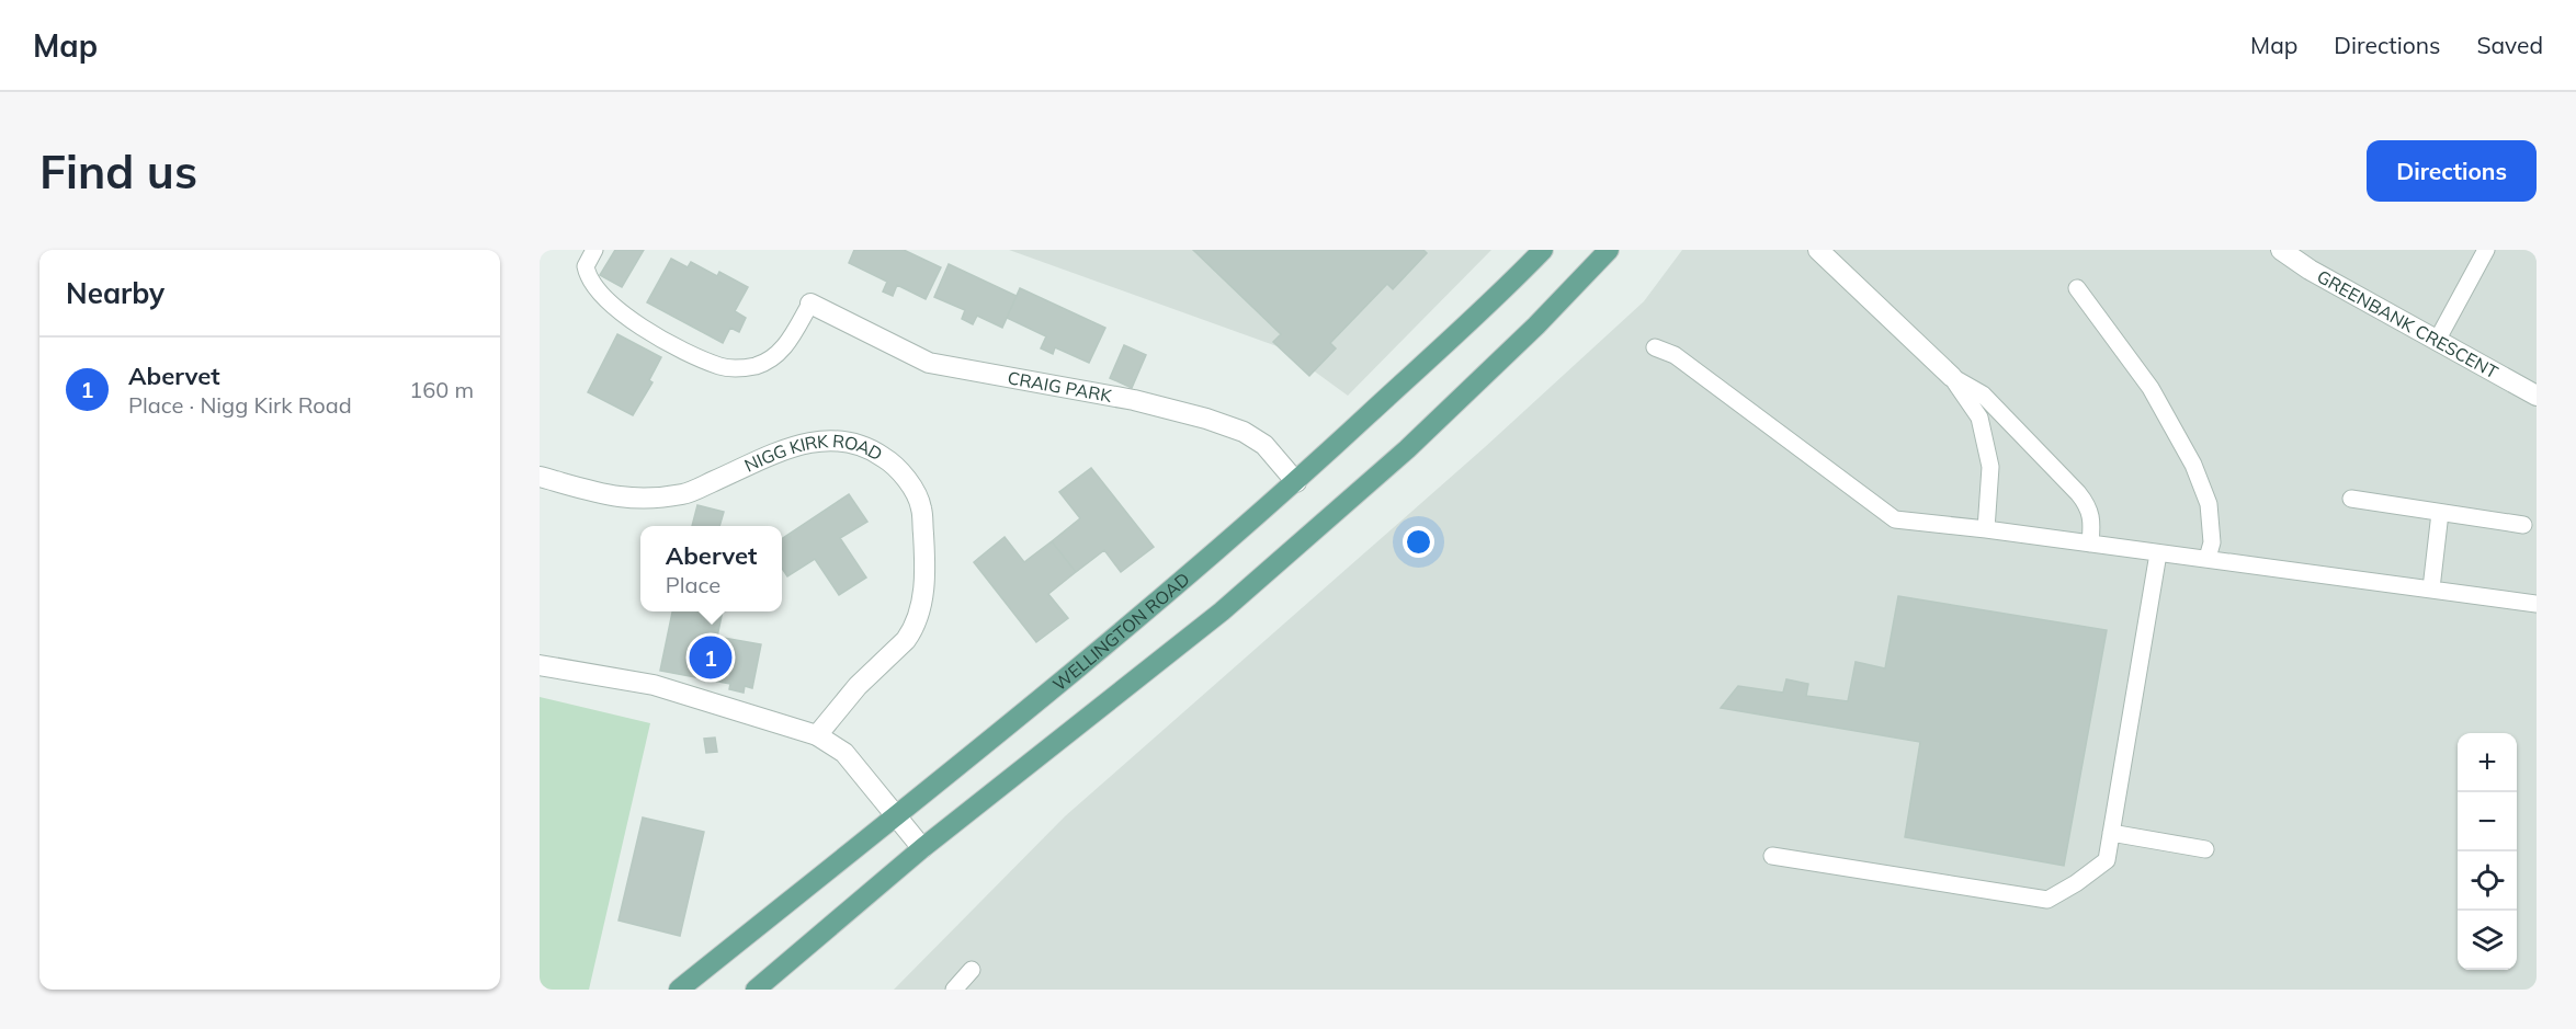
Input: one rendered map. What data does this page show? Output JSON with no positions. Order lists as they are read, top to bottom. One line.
{"streets":{"main road":["WELLINGTON ROAD"],"street":["GREENBANK CRESCENT","CRAIG PARK","NIGG KIRK ROAD"]},"crossings":[["CRAIG PARK","WELLINGTON ROAD"]],"page":{"header":"Map","nav":["Map","Directions","Saved"],"buttons":"Directions","title":"Find us","heading":"Nearby","list":[{"mark":"1","name":"Abervet","note":"Place · Nigg Kirk Road","value":"160 m"}],"popup":["Abervet","Place"],"pins":"1","map_buttons":["+","−"]}}
